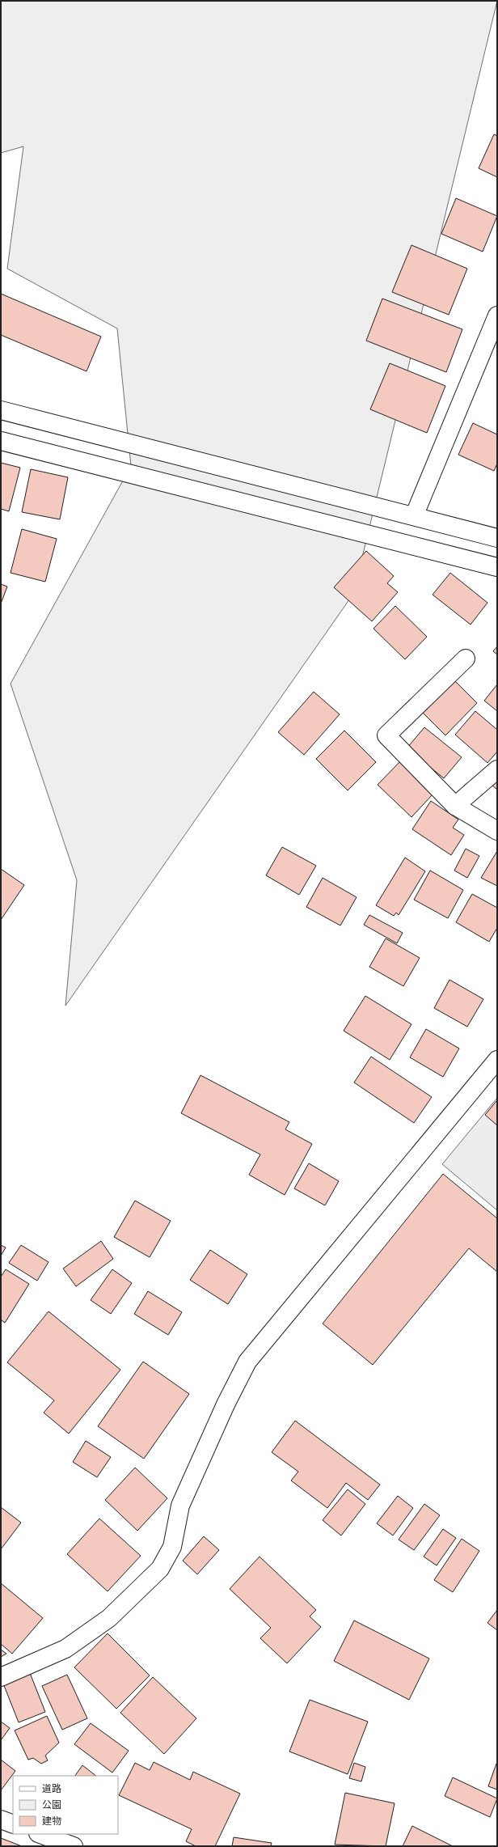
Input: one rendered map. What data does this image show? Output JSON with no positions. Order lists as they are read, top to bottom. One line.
{"legend":["道路","公園","建物"]}
